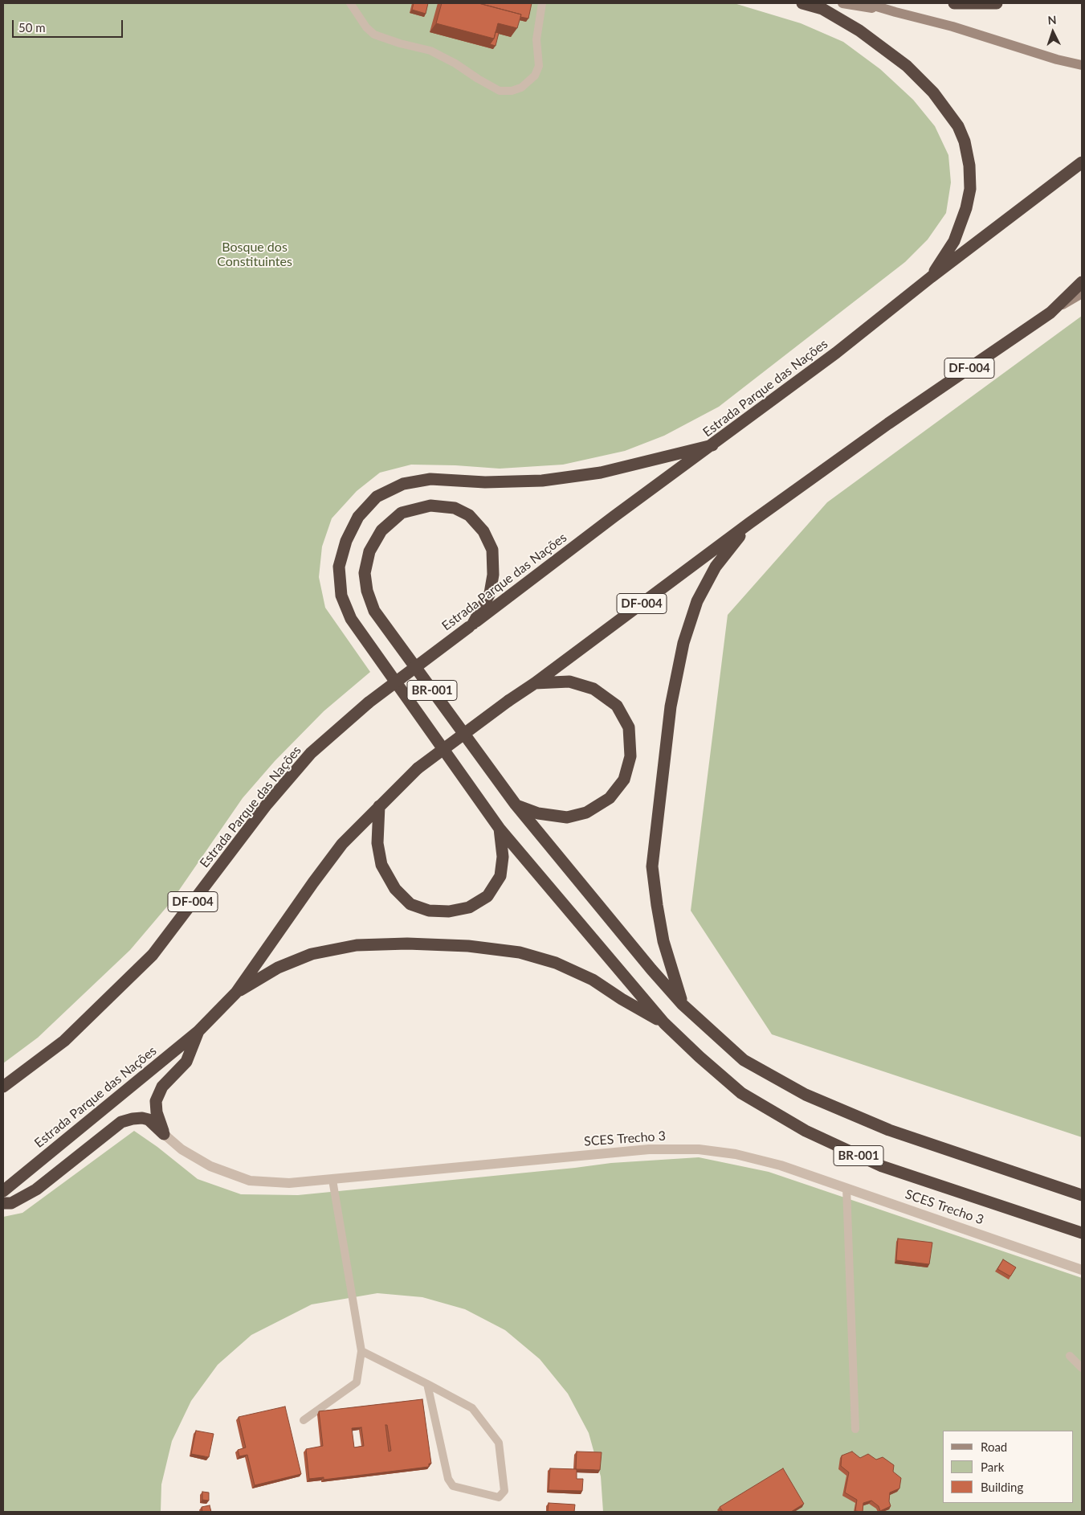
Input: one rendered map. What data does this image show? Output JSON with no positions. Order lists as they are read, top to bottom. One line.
{"streets":{"highway":["DF-004","Estrada Parque das Nações","BR-001","SCES Trecho 3"]},"crossings":[["Estrada Parque das Nações","BR-001"],["BR-001","SCES Trecho 3"]],"parks":["Bosque dos Constituintes"],"legend":["Road","Park","Building"],"scale_bar":"50 m","north":"top"}
